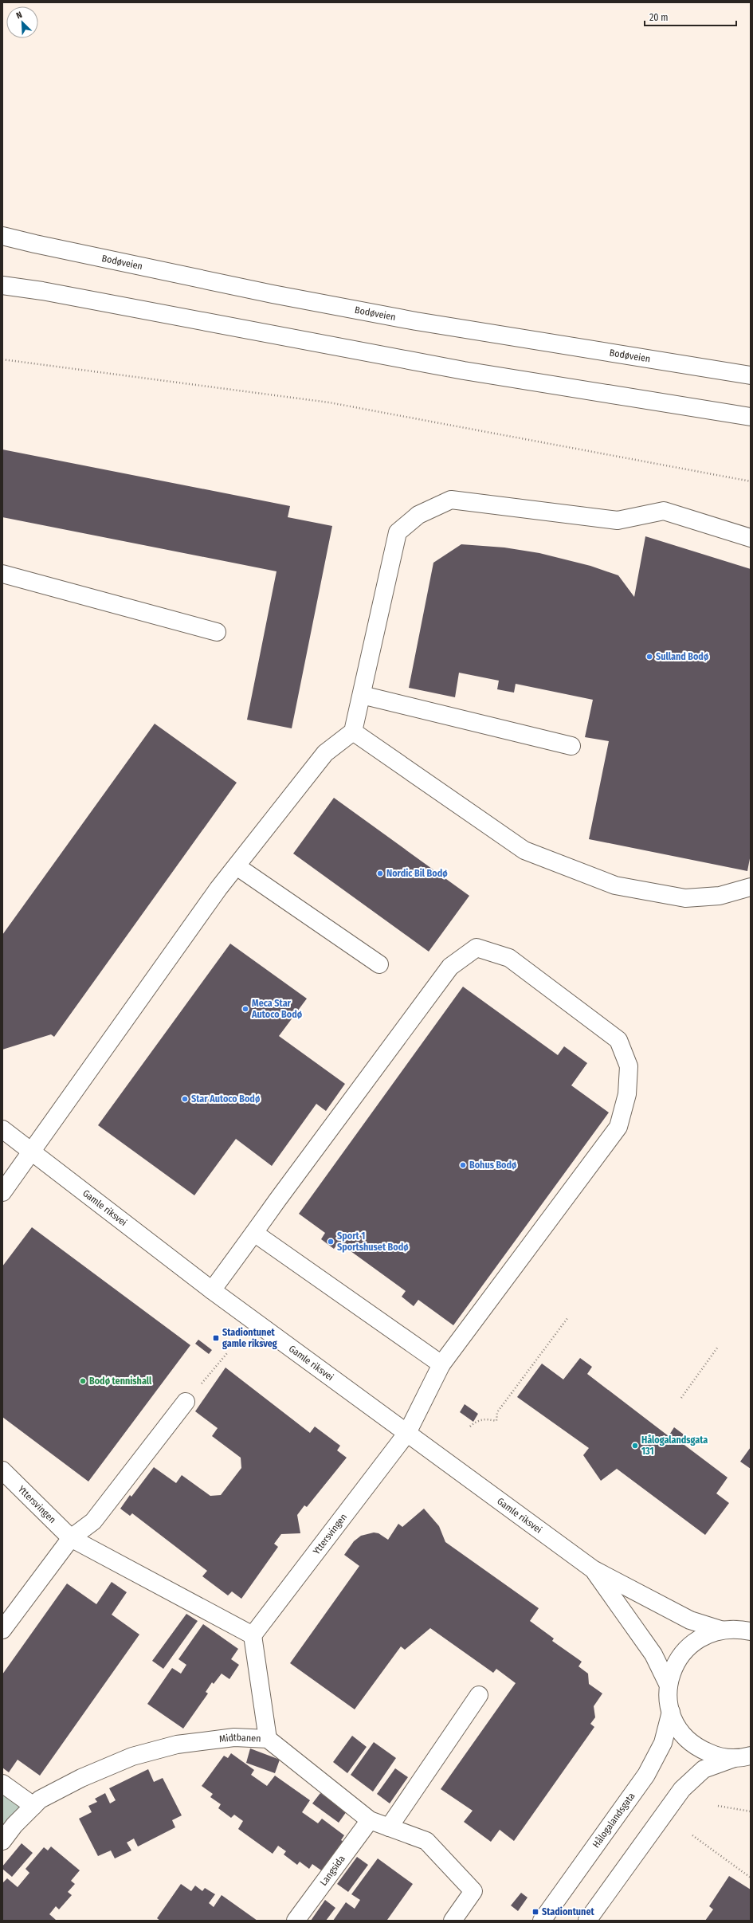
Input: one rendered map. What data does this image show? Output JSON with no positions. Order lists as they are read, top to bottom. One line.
{"streets":{"main road":["Bodøveien","Gamle riksvei","Yttersvingen","Midtbanen","Hålogalandsgata","Langsida"]},"crossings":[["Gamle riksvei","Yttersvingen"],["Gamle riksvei","Hålogalandsgata"],["Midtbanen","Langsida"]],"places":{"other":["Sulland Bodø","Nordic Bil Bodø","Meca Star Autoco Bodø","Star Autoco Bodø","Bohus Bodø","Sport 1 Sportshuset Bodø","Bodø tennishall","Hålogalandsgata 131"],"transit":["Stadiontunet gamle riksveg","Stadiontunet"]},"scale_bar":"20 m","north":"top left"}
